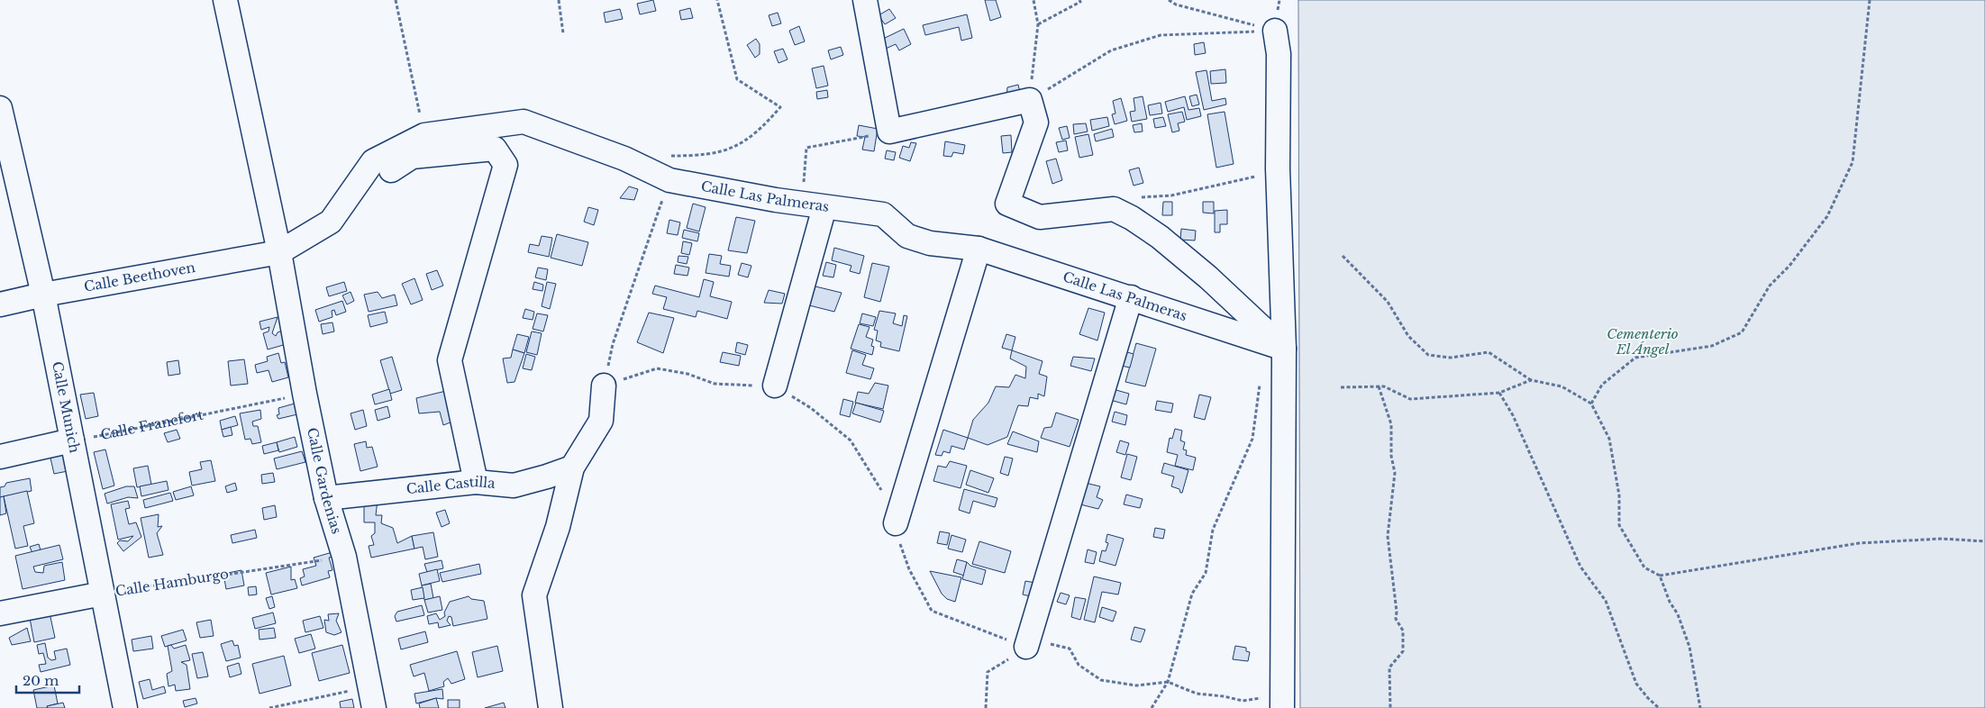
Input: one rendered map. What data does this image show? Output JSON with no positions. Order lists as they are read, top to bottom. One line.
{"streets":{"street":["Calle Las Palmeras","Calle Beethoven","Calle Munich","Calle Gardenias","Calle Castilla","Calle Hamburgo"],"path":["Calle Francfort"]},"crossings":[["Calle Las Palmeras","Calle Beethoven"],["Calle Las Palmeras","Calle Gardenias"],["Calle Beethoven","Calle Munich"],["Calle Beethoven","Calle Gardenias"],["Calle Munich","Calle Francfort"],["Calle Munich","Calle Hamburgo"],["Calle Francfort","Calle Gardenias"],["Calle Gardenias","Calle Castilla"],["Calle Gardenias","Calle Hamburgo"]],"parks":["Cementerio El Ángel"],"scale_bar":"20 m"}
